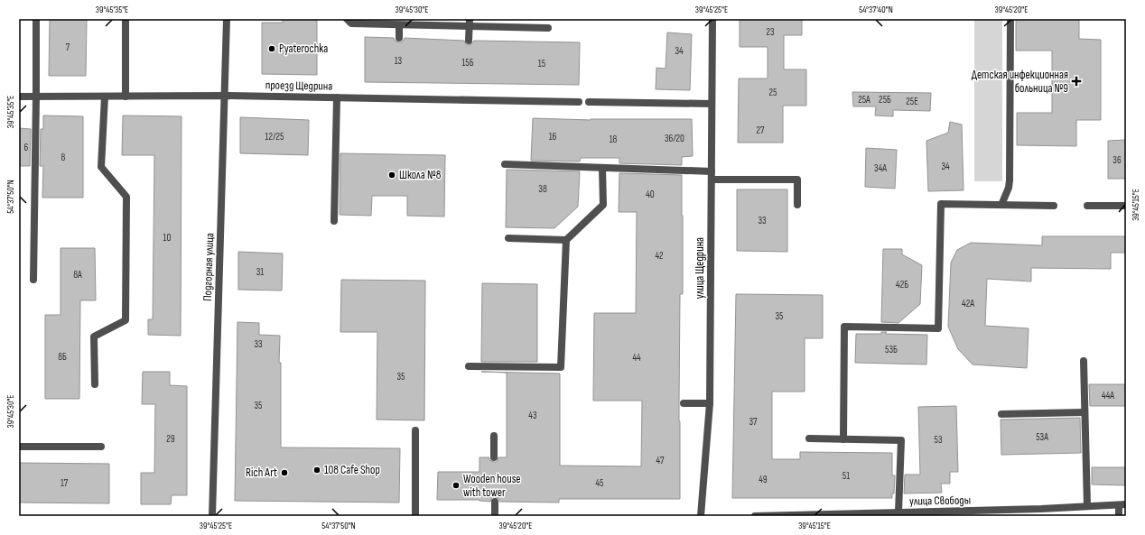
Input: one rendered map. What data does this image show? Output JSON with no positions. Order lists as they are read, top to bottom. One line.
{"streets":{"street":["проезд Щедрина","Подгорная улица","улица Щедрина","улица Свободы"]},"crossings":[["проезд Щедрина","Подгорная улица"]],"places":{"other":["Pyaterochka","Школа №8","108 Cafe Shop","Rich Art","Wooden house with tower"],"health":["Детская инфекционная больница №9"]},"house_numbers":["23","7","34","13","15Б","15","25","25А","25Б","25Е","27","12/25","16","36/20","18","6","8","36","34","34А","38","40","33","10","42","31","8А","42Б","42А","35","33","53Б","8Б","44","35","44А","35","43","37","53А","29","53","47","51","49","17","45"],"coordinates":["39°45'35\"E","39°45'30\"E","39°45'25\"E","54°37'40\"N","39°45'20\"E","54°37'50\"N","39°45'15\"E"]}
